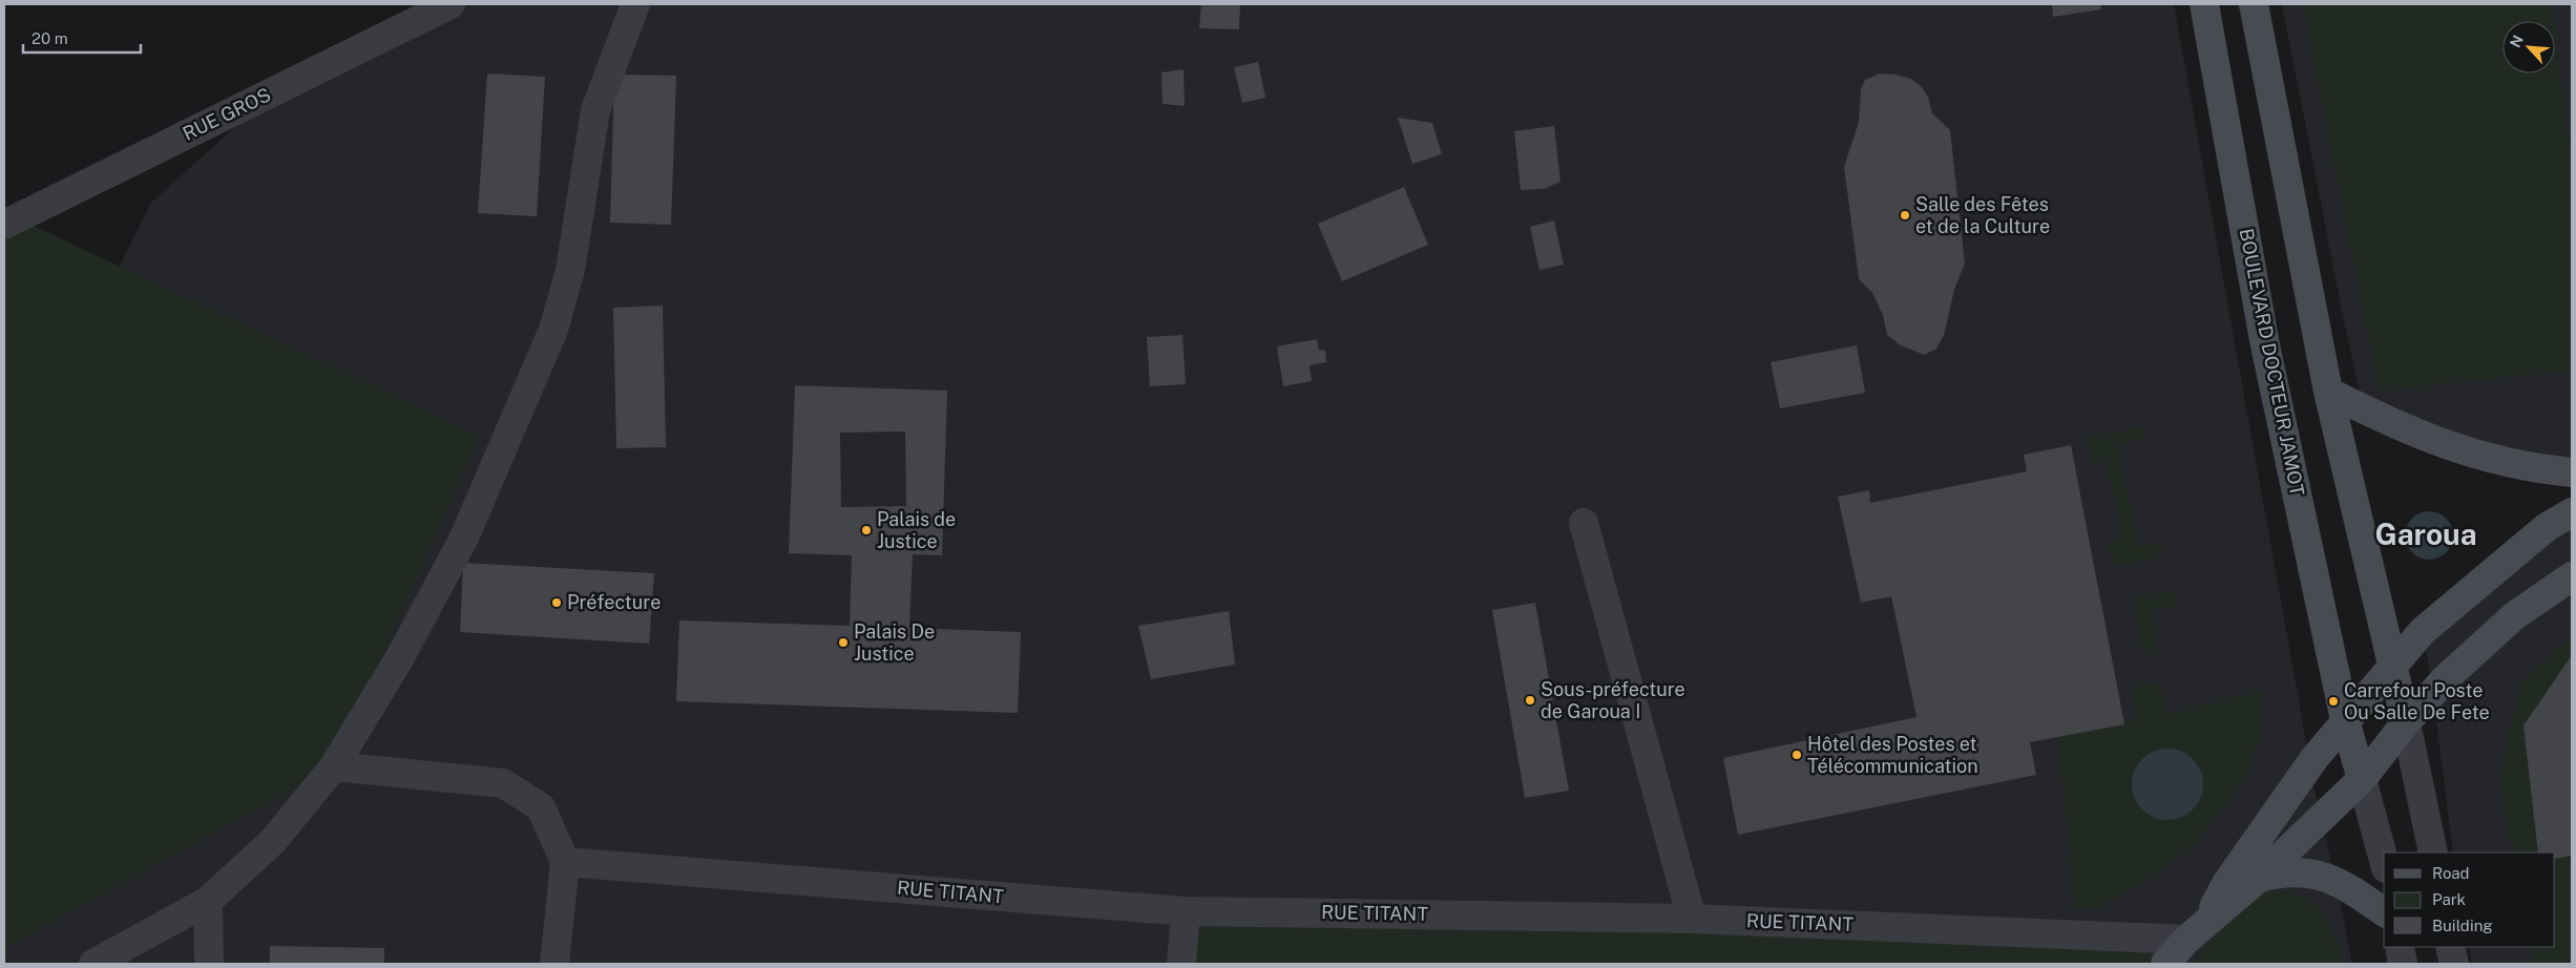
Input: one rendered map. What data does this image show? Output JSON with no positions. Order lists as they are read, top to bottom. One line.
{"streets":{"main road":["BOULEVARD DOCTEUR JAMOT"],"street":["RUE GROS","RUE TITANT"]},"districts":["Garoua"],"places":["Salle des Fêtes et de la Culture","Palais de Justice","Préfecture","Palais De Justice","Sous-préfecture de Garoua I","Carrefour Poste Ou Salle De Fete","Hôtel des Postes et Télécommunication"],"legend":["Road","Park","Building"],"scale_bar":"20 m","north":"top left"}
